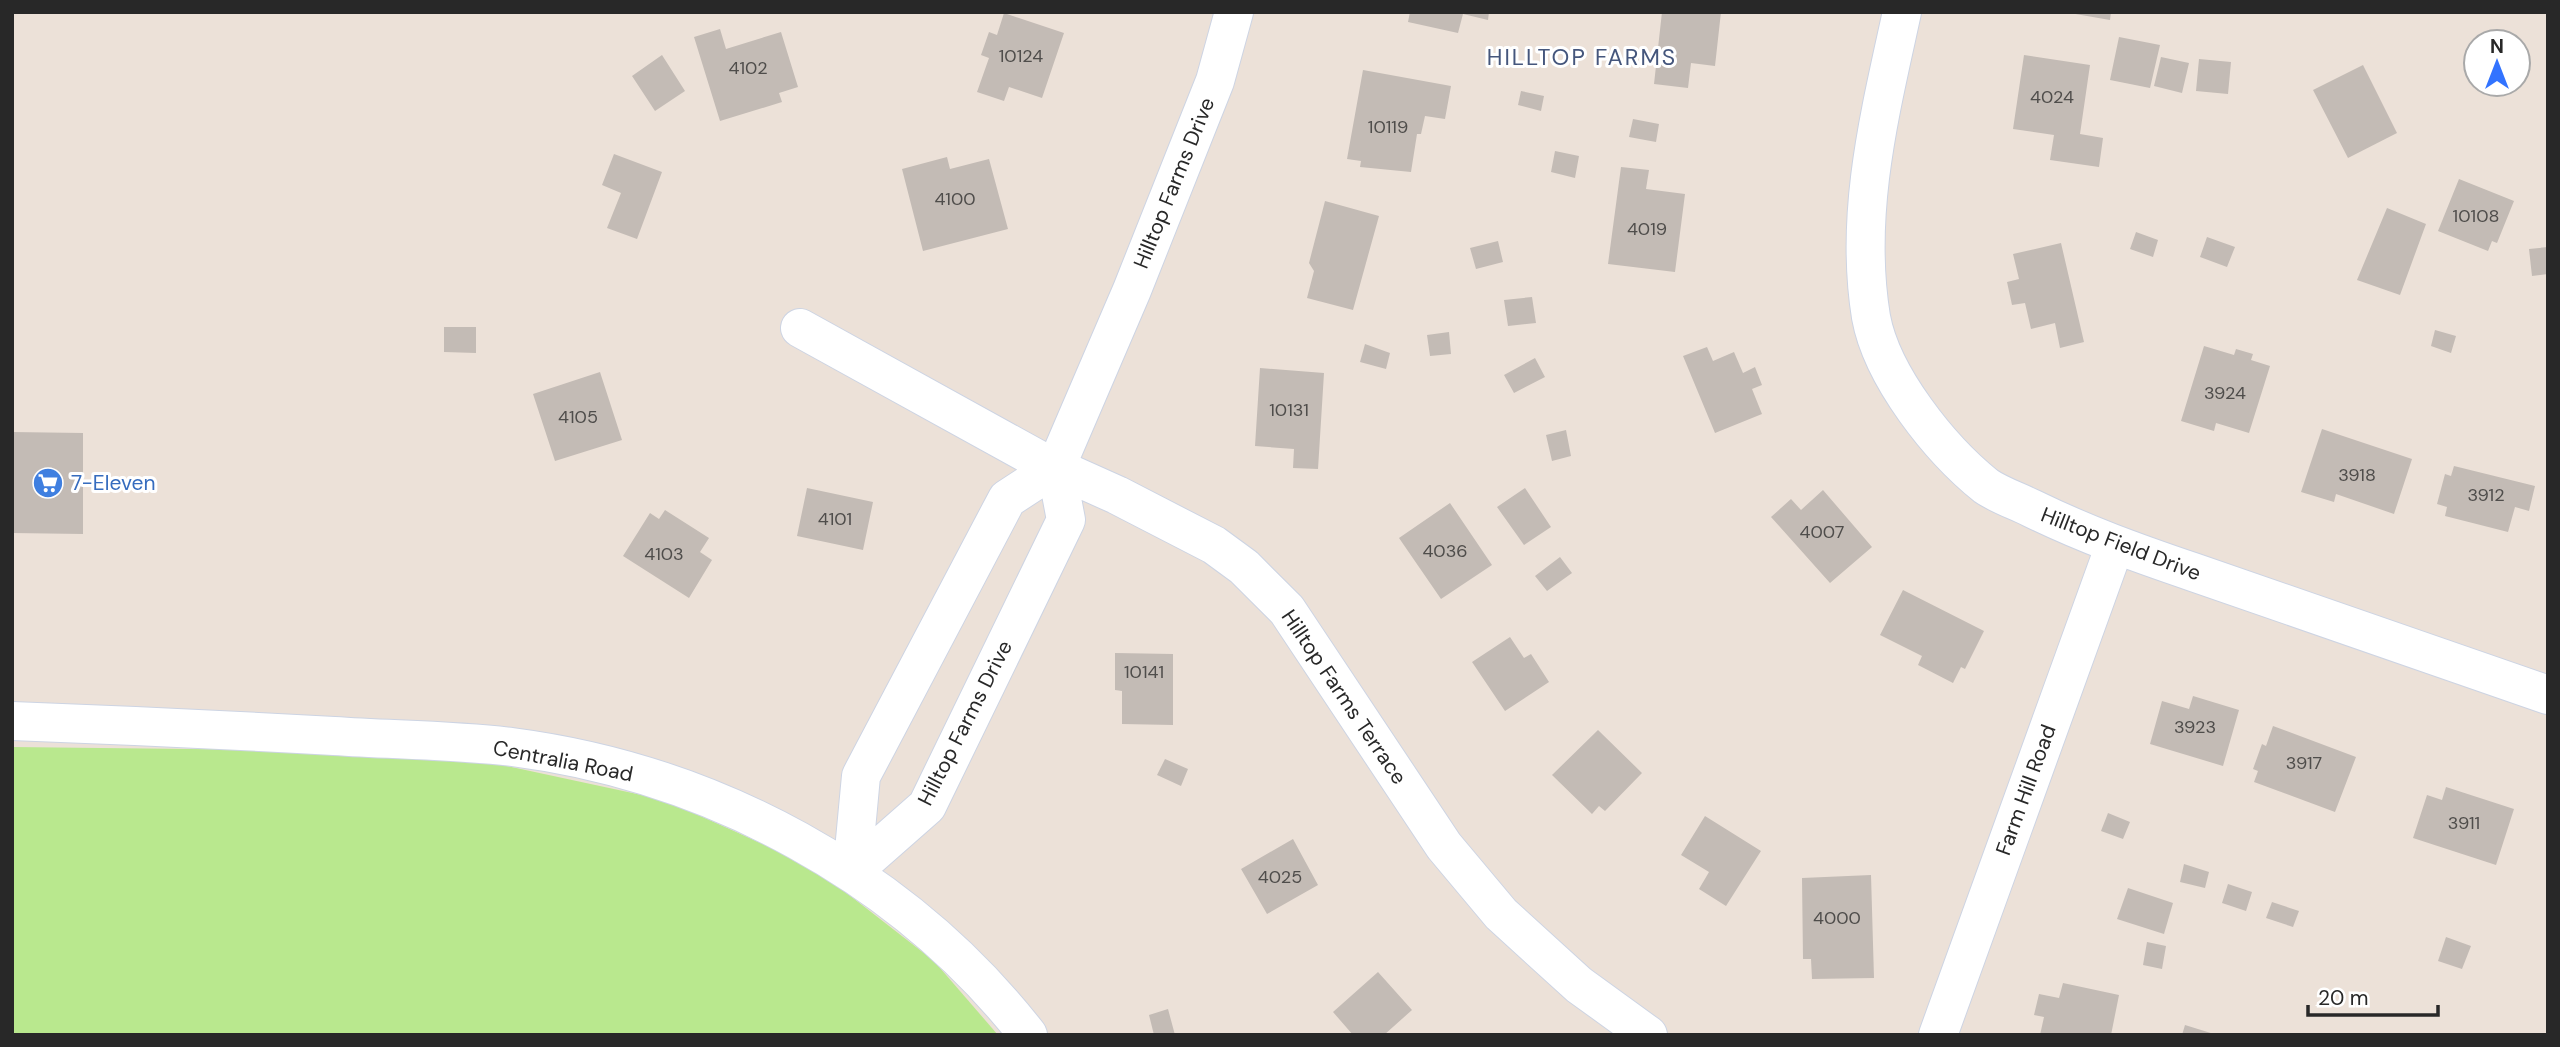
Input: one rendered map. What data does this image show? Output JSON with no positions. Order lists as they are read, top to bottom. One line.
{"streets":{"street":["Hilltop Farms Drive","Hilltop Field Drive","Hilltop Farms Terrace","Centralia Road","Farm Hill Road"]},"crossings":[["Hilltop Farms Drive","Hilltop Farms Terrace"],["Hilltop Farms Drive","Centralia Road"],["Hilltop Field Drive","Farm Hill Road"]],"districts":["HILLTOP FARMS"],"places":{"supermarket":["7-Eleven"]},"house_numbers":["10124","4102","4024","10119","4100","10108","4019","3924","10131","4105","3918","3912","4101","4007","4036","4103","10141","3923","3917","3911","4025","4000"],"scale_bar":"20 m","north":"top"}
